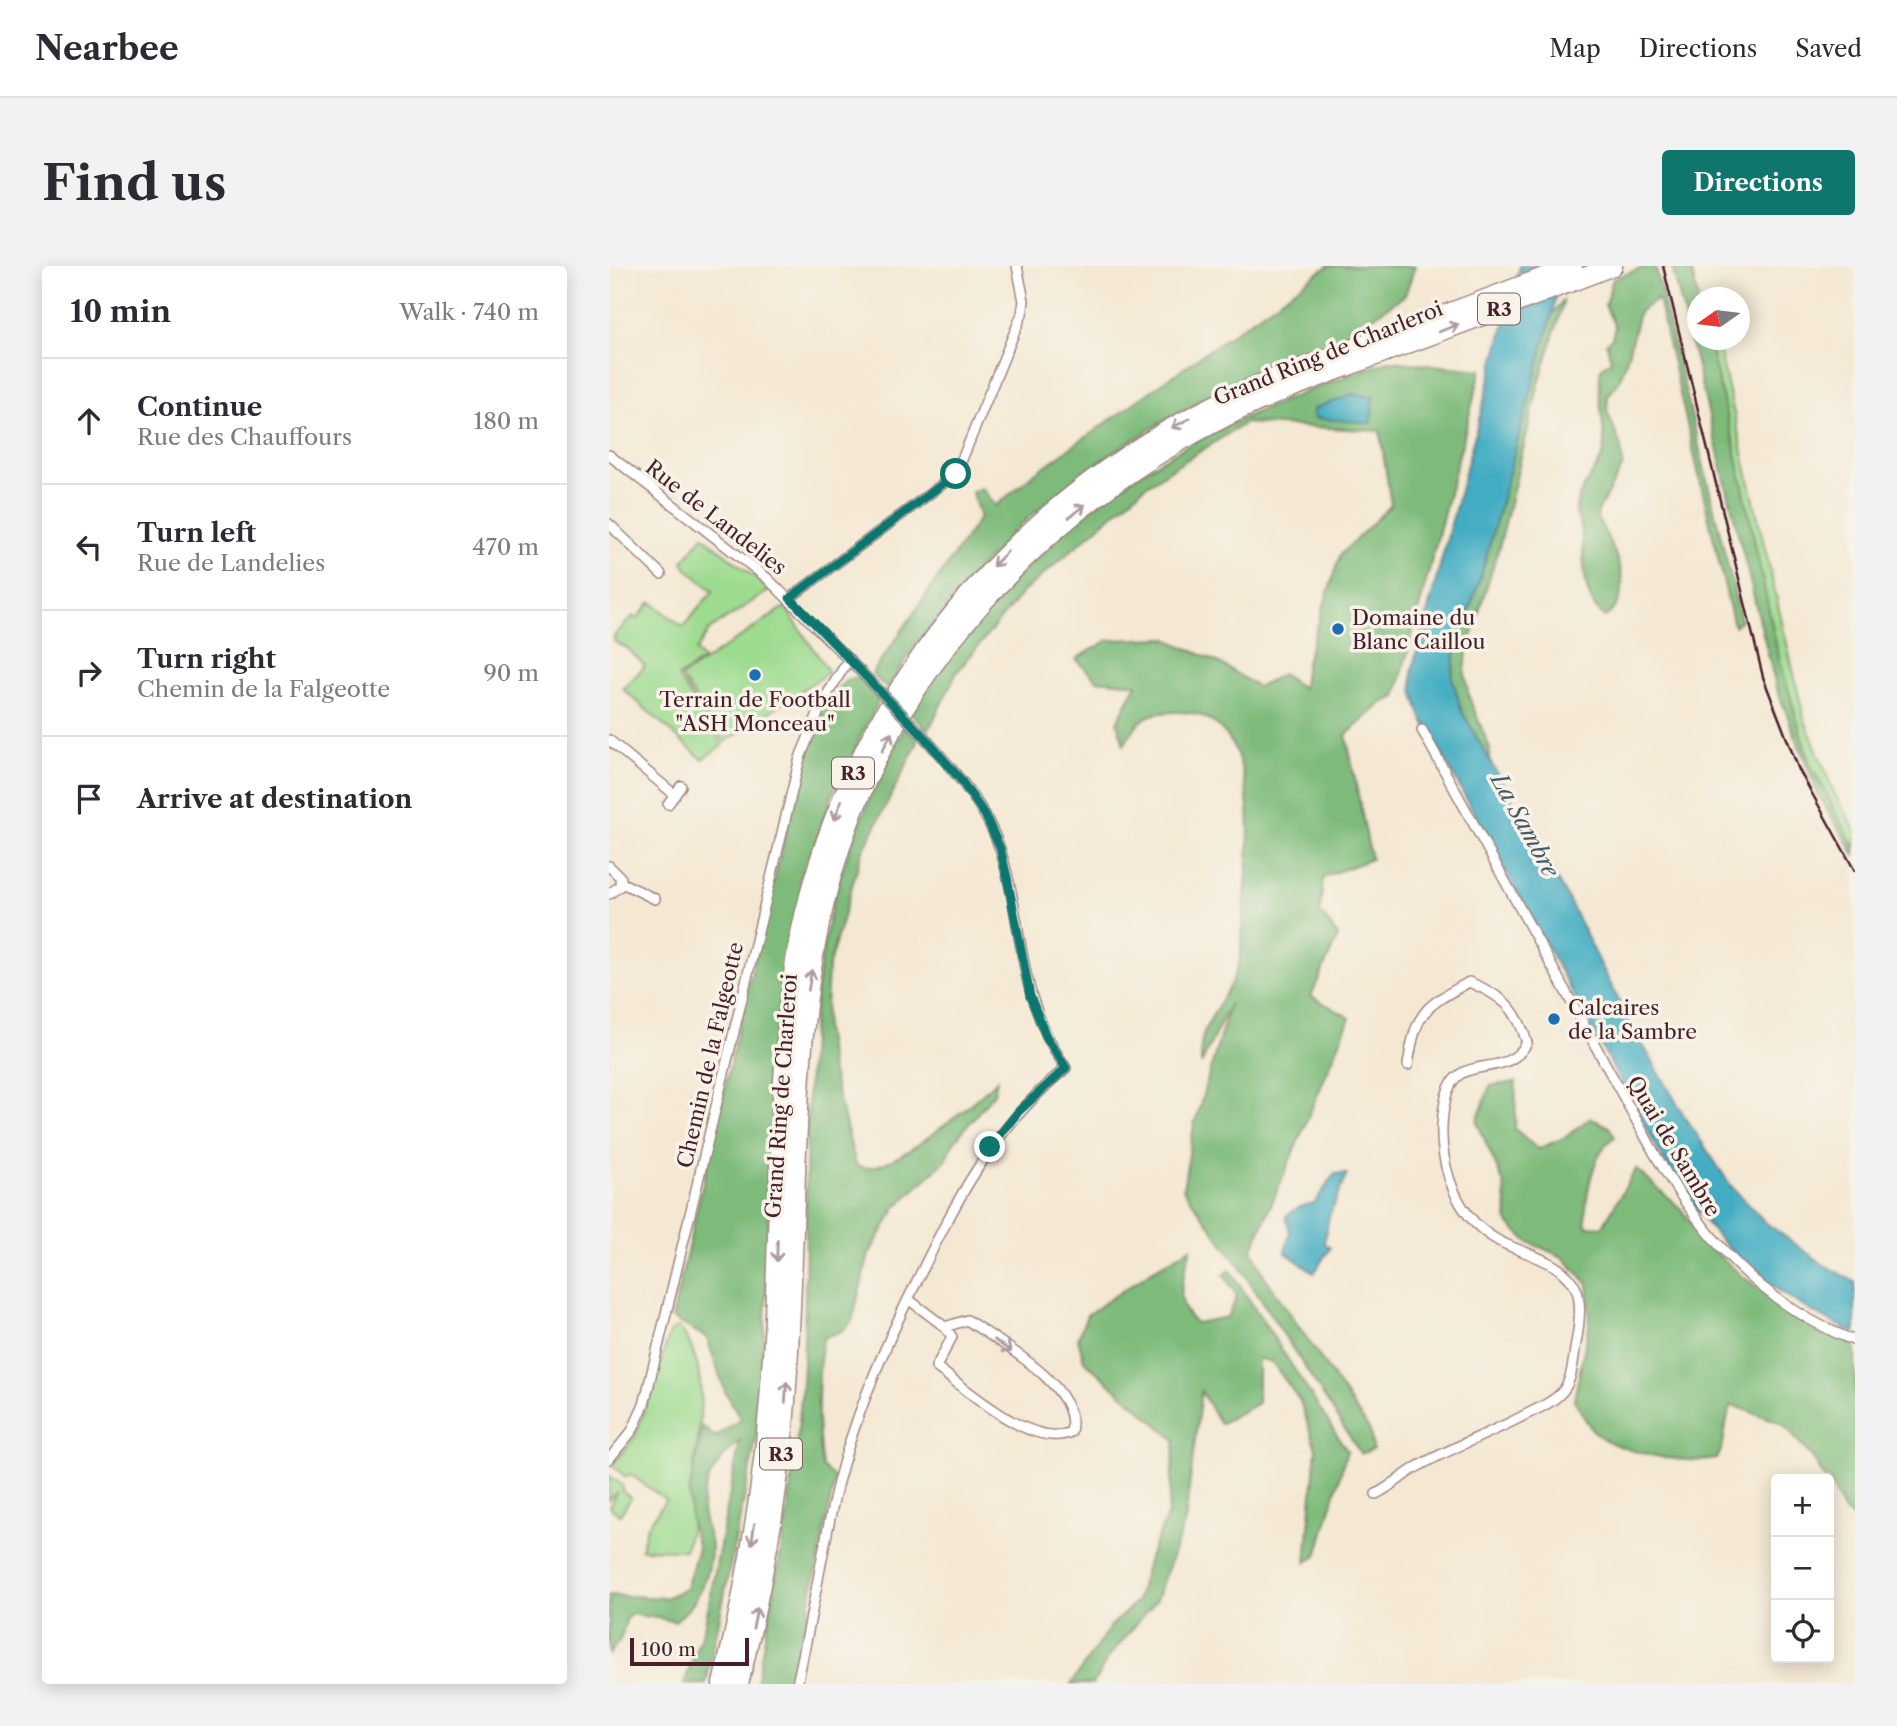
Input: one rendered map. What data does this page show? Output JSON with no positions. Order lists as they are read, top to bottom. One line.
{"streets":{"highway":["R3","Grand Ring de Charleroi"],"street":["Rue de Landelies","Chemin de la Falgeotte","Quai de Sambre"]},"crossings":[["Rue de Landelies","Chemin de la Falgeotte"]],"water":["La Sambre"],"places":["Domaine du Blanc Caillou","Terrain de Football \"ASH Monceau\"","Calcaires de la Sambre"],"scale_bar":"100 m","north":"left","page":{"header":"Nearbee","nav":["Map","Directions","Saved"],"buttons":"Directions","title":"Find us","heading":["10 min","Walk · 740 m"],"list":[["Continue","Rue des Chauffours","180 m"],["Turn left","Rue de Landelies","470 m"],["Turn right","Chemin de la Falgeotte","90 m"],"Arrive at destination"],"map_buttons":["+","−"],"scale":"100 m"}}
